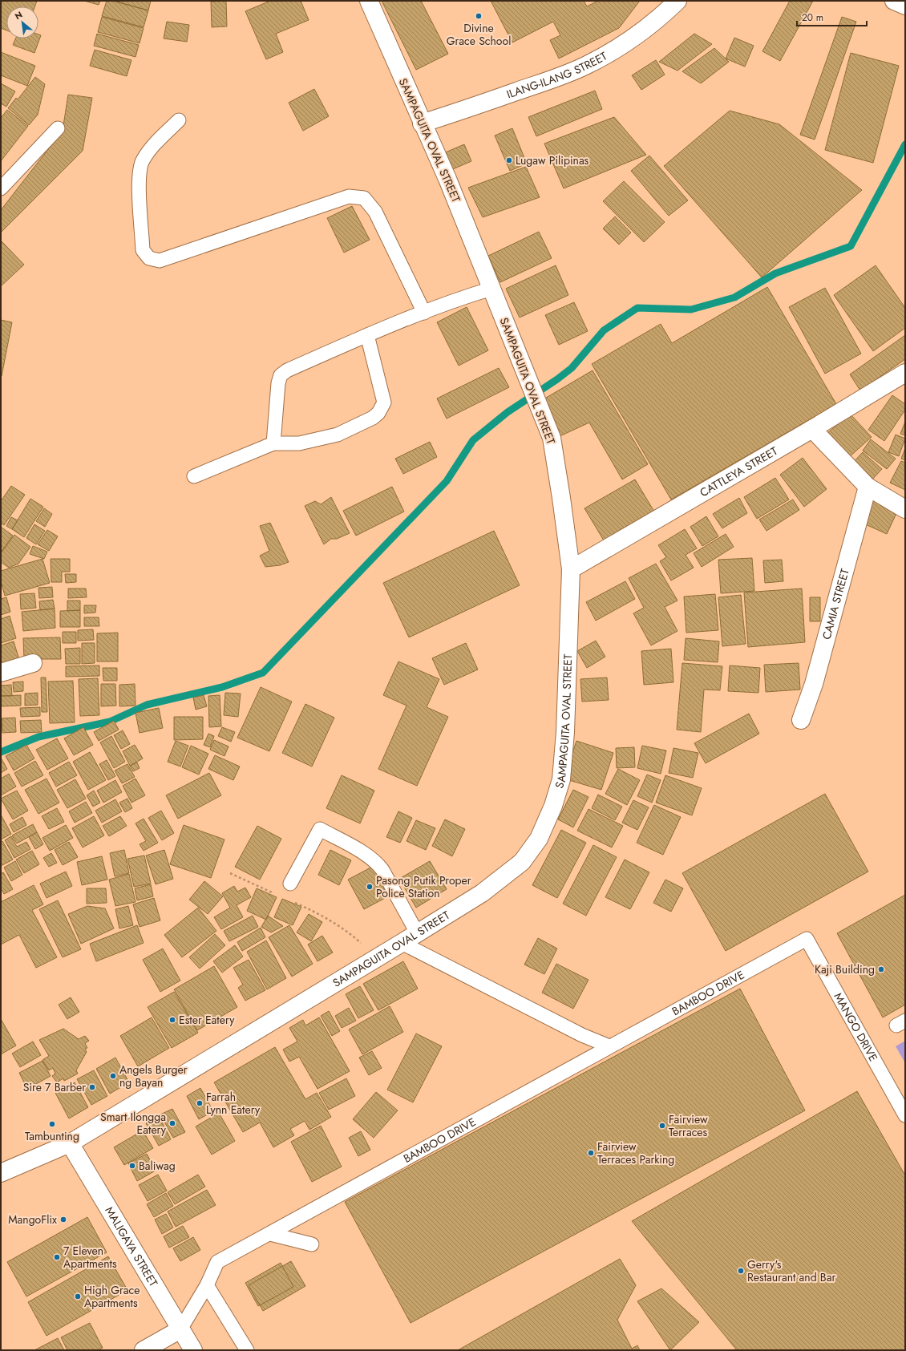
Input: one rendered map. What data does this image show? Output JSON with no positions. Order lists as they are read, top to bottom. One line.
{"streets":{"street":["ILANG-ILANG STREET","SAMPAGUITA OVAL STREET","CATTLEYA STREET","CAMIA STREET","MALIGAYA STREET"],"lane":["BAMBOO DRIVE","MANGO DRIVE"]},"crossings":[["ILANG-ILANG STREET","SAMPAGUITA OVAL STREET"],["SAMPAGUITA OVAL STREET","CATTLEYA STREET"],["SAMPAGUITA OVAL STREET","MALIGAYA STREET"],["BAMBOO DRIVE","MANGO DRIVE"],["BAMBOO DRIVE","MALIGAYA STREET"]],"places":["Divine Grace School","Lugaw Pilipinas","Pasong Putik Proper Police Station","Kaji Building","Ester Eatery","Angels Burger ng Bayan","Sire 7 Barber","Farrah Lynn Eatery","Smart Ilongga Eatery","Tambunting","Fairview Terraces","Fairview Terraces Parking","Baliwag","MangoFlix","7 Eleven Apartments","Gerry's Restaurant and Bar","High Grace Apartments"],"scale_bar":"20 m","north":"top left"}
